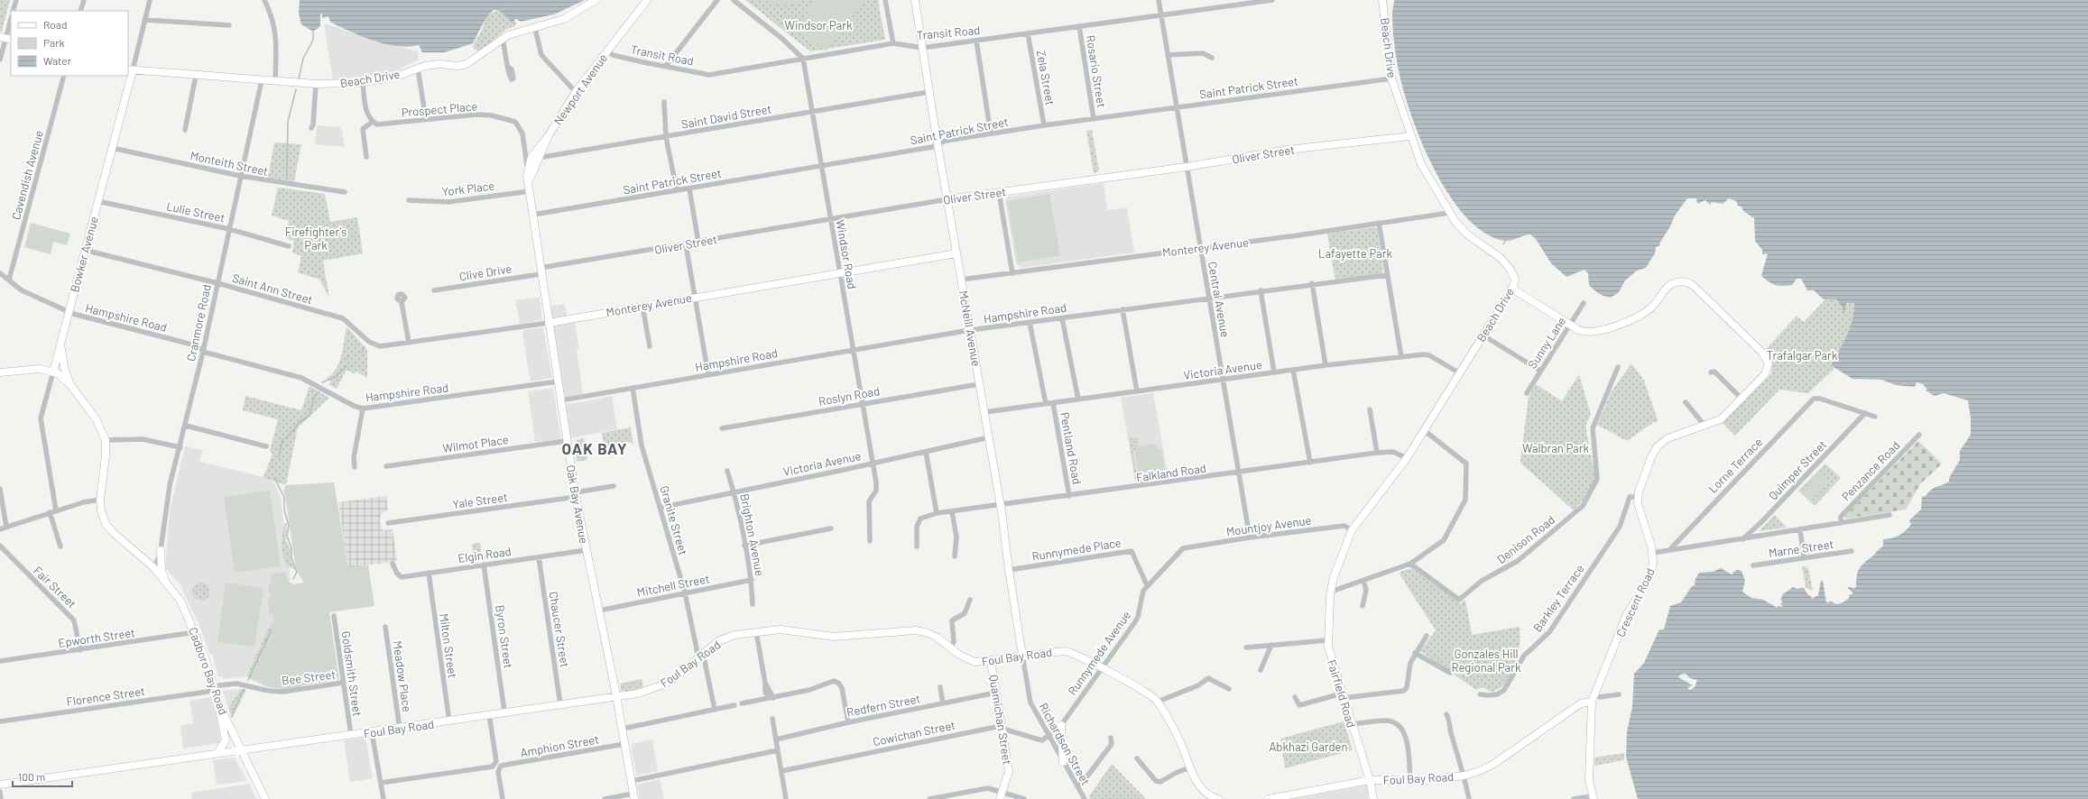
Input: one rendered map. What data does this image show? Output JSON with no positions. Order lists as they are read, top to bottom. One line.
{"streets":{"street":["Transit Road","Beach Drive","Rosario Street","Zela Street","Saint Patrick Street","Newport Avenue","Prospect Place","Saint David Street","Oliver Street","Monteith Street","Cavendish Avenue","York Place","Lulie Street","Monterey Avenue","Bowker Avenue","Windsor Road","Clive Drive","Saint Ann Street","Central Avenue","Hampshire Road","Cranmore Road","McNeill Avenue","Sunny Lane","Victoria Avenue","Roslyn Road","Wilmot Place","Pentland Road","Lorne Terrace","Quimper Street","Penzance Road","Falkland Road","Yale Street","Oak Bay Avenue","Granite Street","Mountjoy Avenue","Brighton Avenue","Denison Road","Marne Street","Runnymede Place","Elgin Road","Mitchell Street","Fair Street","Barkley Terrace","Crescent Road","Chaucer Street","Byron Street","Epworth Street","Milton Street","Runnymede Avenue","Foul Bay Road","Cadboro Bay Road","Goldsmith Street","Meadow Place","Bee Street","Fairfield Road","Florence Street","Redfern Street","Quamichan Street","Cowichan Street","Richardson Street","Amphion Street"]},"crossings":[["Transit Road","Rosario Street"],["Transit Road","Zela Street"],["Transit Road","Newport Avenue"],["Transit Road","Windsor Road"],["Transit Road","Central Avenue"],["Transit Road","McNeill Avenue"],["Beach Drive","Saint Patrick Street"],["Beach Drive","Oliver Street"],["Beach Drive","Monterey Avenue"],["Beach Drive","Bowker Avenue"],["Beach Drive","Cranmore Road"],["Beach Drive","Victoria Avenue"],["Beach Drive","Falkland Road"],["Beach Drive","Mountjoy Avenue"],["Beach Drive","Fairfield Road"],["Rosario Street","Saint Patrick Street"],["Zela Street","Saint Patrick Street"],["Saint Patrick Street","Windsor Road"],["Saint Patrick Street","Central Avenue"],["Saint Patrick Street","McNeill Avenue"],["Saint Patrick Street","Oak Bay Avenue"],["Newport Avenue","Prospect Place"],["Newport Avenue","Saint David Street"],["Newport Avenue","Oak Bay Avenue"],["Prospect Place","Saint David Street"],["Prospect Place","Oak Bay Avenue"],["Saint David Street","Windsor Road"],["Saint David Street","McNeill Avenue"],["Saint David Street","Oak Bay Avenue"],["Oliver Street","Windsor Road"],["Oliver Street","Clive Drive"],["Oliver Street","Central Avenue"],["Oliver Street","McNeill Avenue"],["Oliver Street","Oak Bay Avenue"],["Monteith Street","Bowker Avenue"],["Monteith Street","Cranmore Road"],["Cavendish Avenue","Hampshire Road"],["York Place","Oak Bay Avenue"],["Lulie Street","Bowker Avenue"],["Lulie Street","Cranmore Road"],["Monterey Avenue","Windsor Road"],["Monterey Avenue","Saint Ann Street"],["Monterey Avenue","Central Avenue"],["Monterey Avenue","McNeill Avenue"],["Monterey Avenue","Oak Bay Avenue"],["Bowker Avenue","Saint Ann Street"],["Bowker Avenue","Hampshire Road"],["Bowker Avenue","Cadboro Bay Road"],["Windsor Road","Hampshire Road"],["Windsor Road","Victoria Avenue"],["Windsor Road","Roslyn Road"],["Clive Drive","Oak Bay Avenue"],["Saint Ann Street","Cranmore Road"],["Central Avenue","Hampshire Road"],["Central Avenue","Victoria Avenue"],["Central Avenue","Falkland Road"],["Central Avenue","Mountjoy Avenue"],["Hampshire Road","Cranmore Road"],["Hampshire Road","McNeill Avenue"],["Hampshire Road","Pentland Road"],["Hampshire Road","Oak Bay Avenue"],["Hampshire Road","Granite Street"],["Cranmore Road","Cadboro Bay Road"],["McNeill Avenue","Victoria Avenue"],["McNeill Avenue","Roslyn Road"],["McNeill Avenue","Falkland Road"],["McNeill Avenue","Runnymede Place"],["McNeill Avenue","Foul Bay Road"],["McNeill Avenue","Richardson Street"],["Victoria Avenue","Pentland Road"],["Victoria Avenue","Granite Street"],["Victoria Avenue","Brighton Avenue"],["Wilmot Place","Oak Bay Avenue"],["Pentland Road","Falkland Road"],["Lorne Terrace","Quimper Street"],["Lorne Terrace","Crescent Road"],["Quimper Street","Crescent Road"],["Penzance Road","Crescent Road"],["Yale Street","Oak Bay Avenue"],["Oak Bay Avenue","Elgin Road"],["Oak Bay Avenue","Mitchell Street"],["Oak Bay Avenue","Foul Bay Road"],["Oak Bay Avenue","Amphion Street"],["Granite Street","Mitchell Street"],["Granite Street","Foul Bay Road"],["Mountjoy Avenue","Runnymede Avenue"],["Brighton Avenue","Mitchell Street"],["Runnymede Place","Runnymede Avenue"],["Elgin Road","Chaucer Street"],["Elgin Road","Byron Street"],["Elgin Road","Milton Street"],["Fair Street","Epworth Street"],["Crescent Road","Foul Bay Road"],["Chaucer Street","Foul Bay Road"],["Byron Street","Foul Bay Road"],["Epworth Street","Cadboro Bay Road"],["Milton Street","Foul Bay Road"],["Runnymede Avenue","Foul Bay Road"],["Runnymede Avenue","Cowichan Street"],["Runnymede Avenue","Richardson Street"],["Foul Bay Road","Cadboro Bay Road"],["Foul Bay Road","Goldsmith Street"],["Foul Bay Road","Meadow Place"],["Foul Bay Road","Fairfield Road"],["Foul Bay Road","Quamichan Street"],["Foul Bay Road","Richardson Street"],["Cadboro Bay Road","Bee Street"],["Cadboro Bay Road","Florence Street"],["Goldsmith Street","Bee Street"],["Bee Street","Florence Street"],["Redfern Street","Quamichan Street"],["Quamichan Street","Cowichan Street"],["Cowichan Street","Richardson Street"]],"districts":["OAK BAY"],"parks":["Windsor Park","Firefighter's Park","Lafayette Park","Trafalgar Park","Walbran Park","Gonzales Hill Regional Park","Abkhazi Garden"],"legend":["Road","Park","Water"],"scale_bar":"100 m"}
